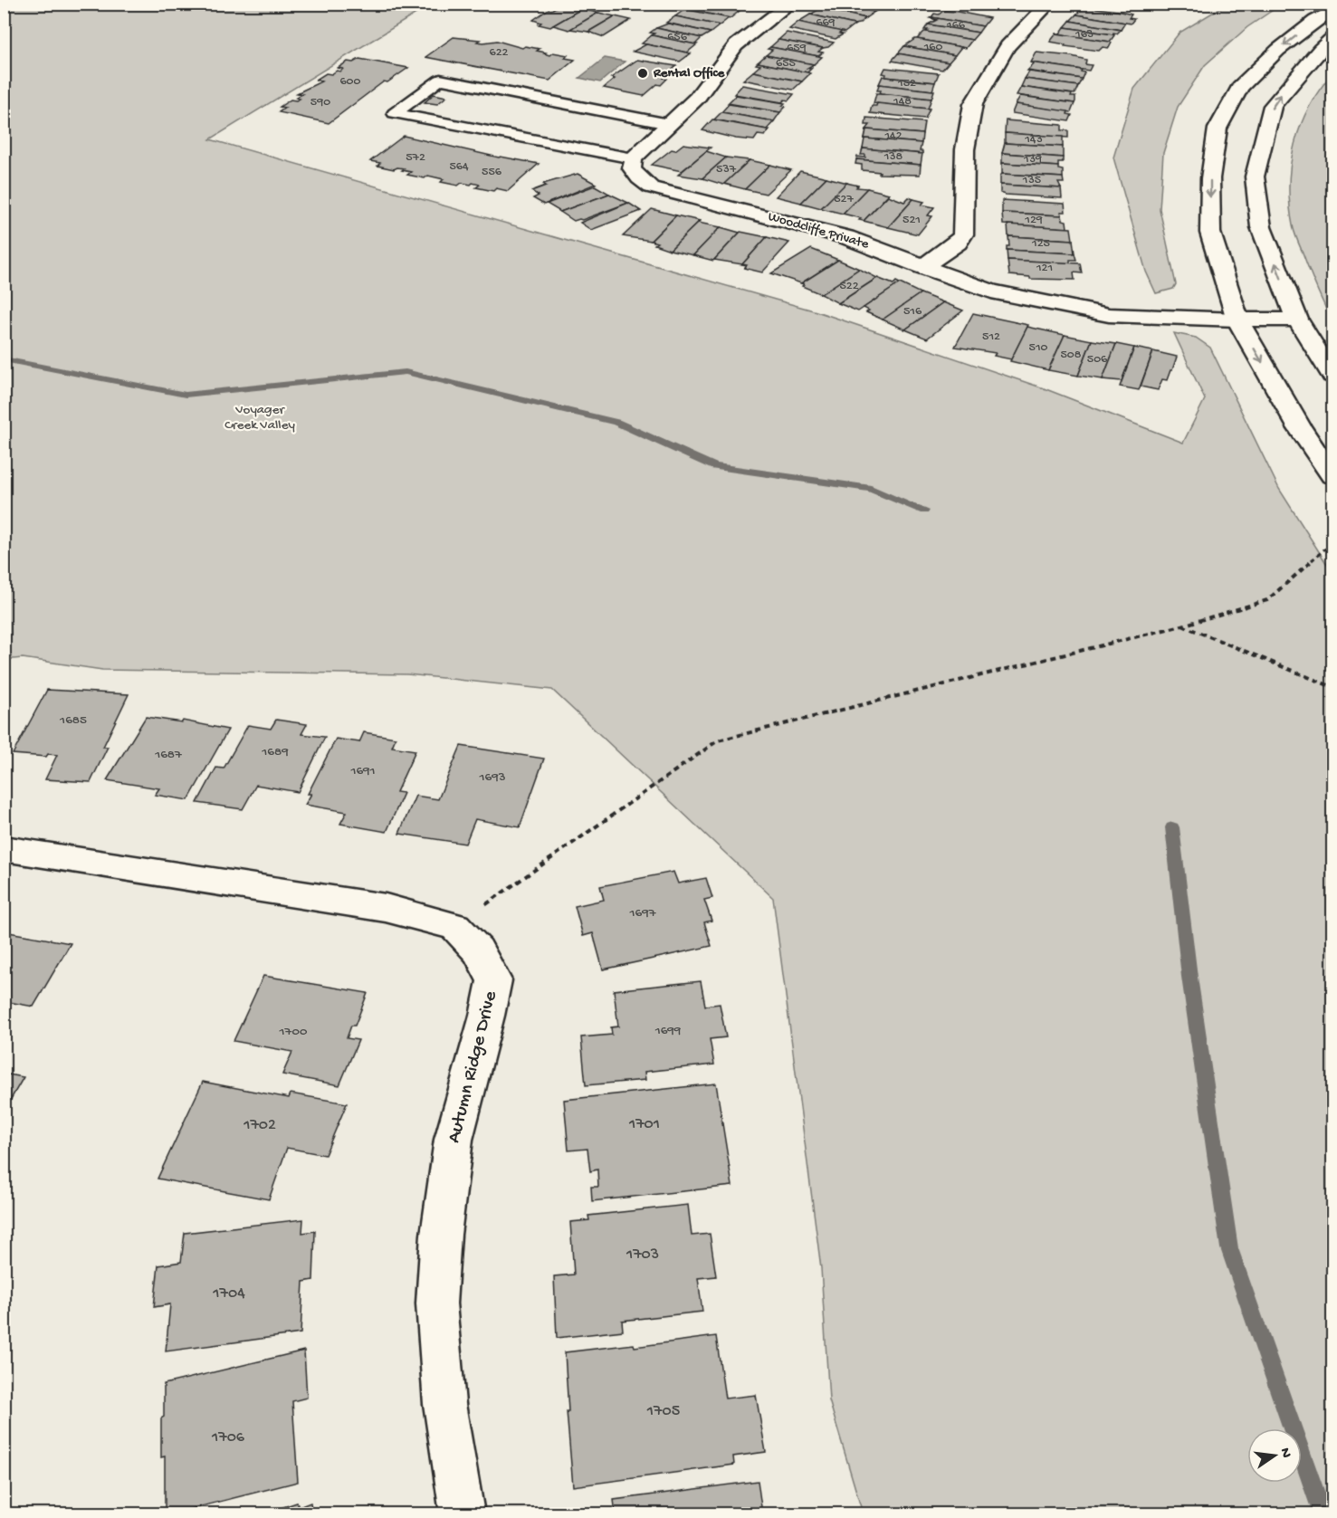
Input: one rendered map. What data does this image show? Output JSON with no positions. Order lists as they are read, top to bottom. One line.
{"streets":{"street":["Woodcliffe Private","Autumn Ridge Drive"]},"parks":["Voyager Creek Valley"],"places":["Rental Office"],"house_numbers":["669","166","163","656","160","659","622","655","600","152","148","590","142","143","138","572","139","564","537","556","135","527","521","129","125","121","522","516","512","510","508","506","1685","1689","1687","1691","1693","1697","1699","1700","1701","1702","1703","1704","1705","1706"],"north":"right"}
